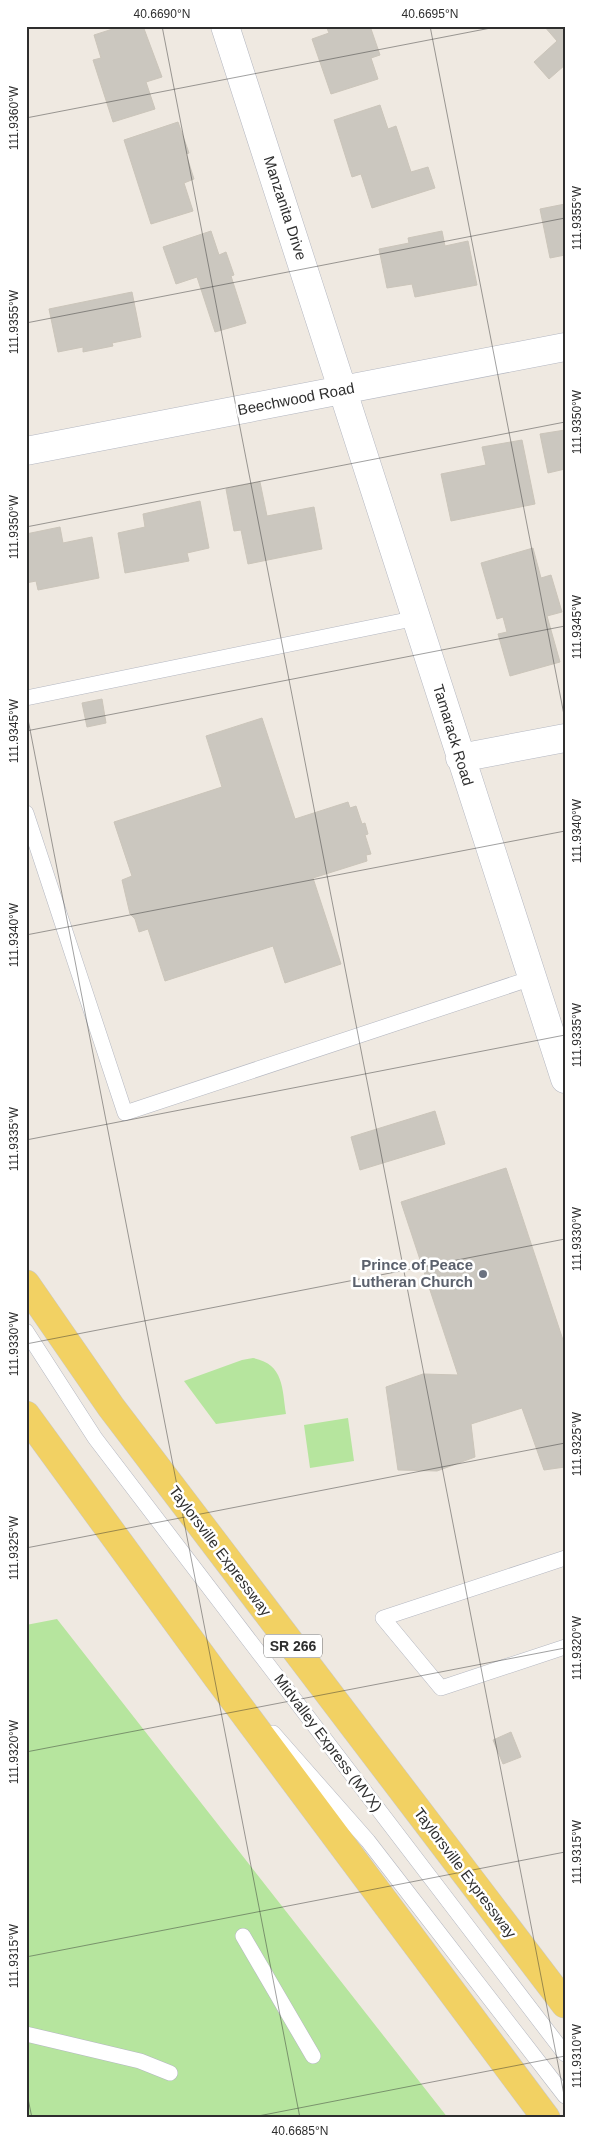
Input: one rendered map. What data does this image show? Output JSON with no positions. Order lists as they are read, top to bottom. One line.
{"streets":{"main road":["Taylorsville Expressway","SR 266"],"street":["Manzanita Drive","Beechwood Road","Tamarack Road"],"lane":["Midvalley Express (MVX)"]},"crossings":[["Manzanita Drive","Beechwood Road"],["Manzanita Drive","Tamarack Road"],["Beechwood Road","Tamarack Road"]],"places":["Prince of Peace Lutheran Church"],"coordinates":["40.6690°N","40.6695°N","111.9360°W","111.9355°W","111.9350°W","111.9345°W","111.9340°W","111.9335°W","111.9330°W","111.9325°W","111.9320°W","111.9315°W","111.9310°W","40.6685°N"]}
